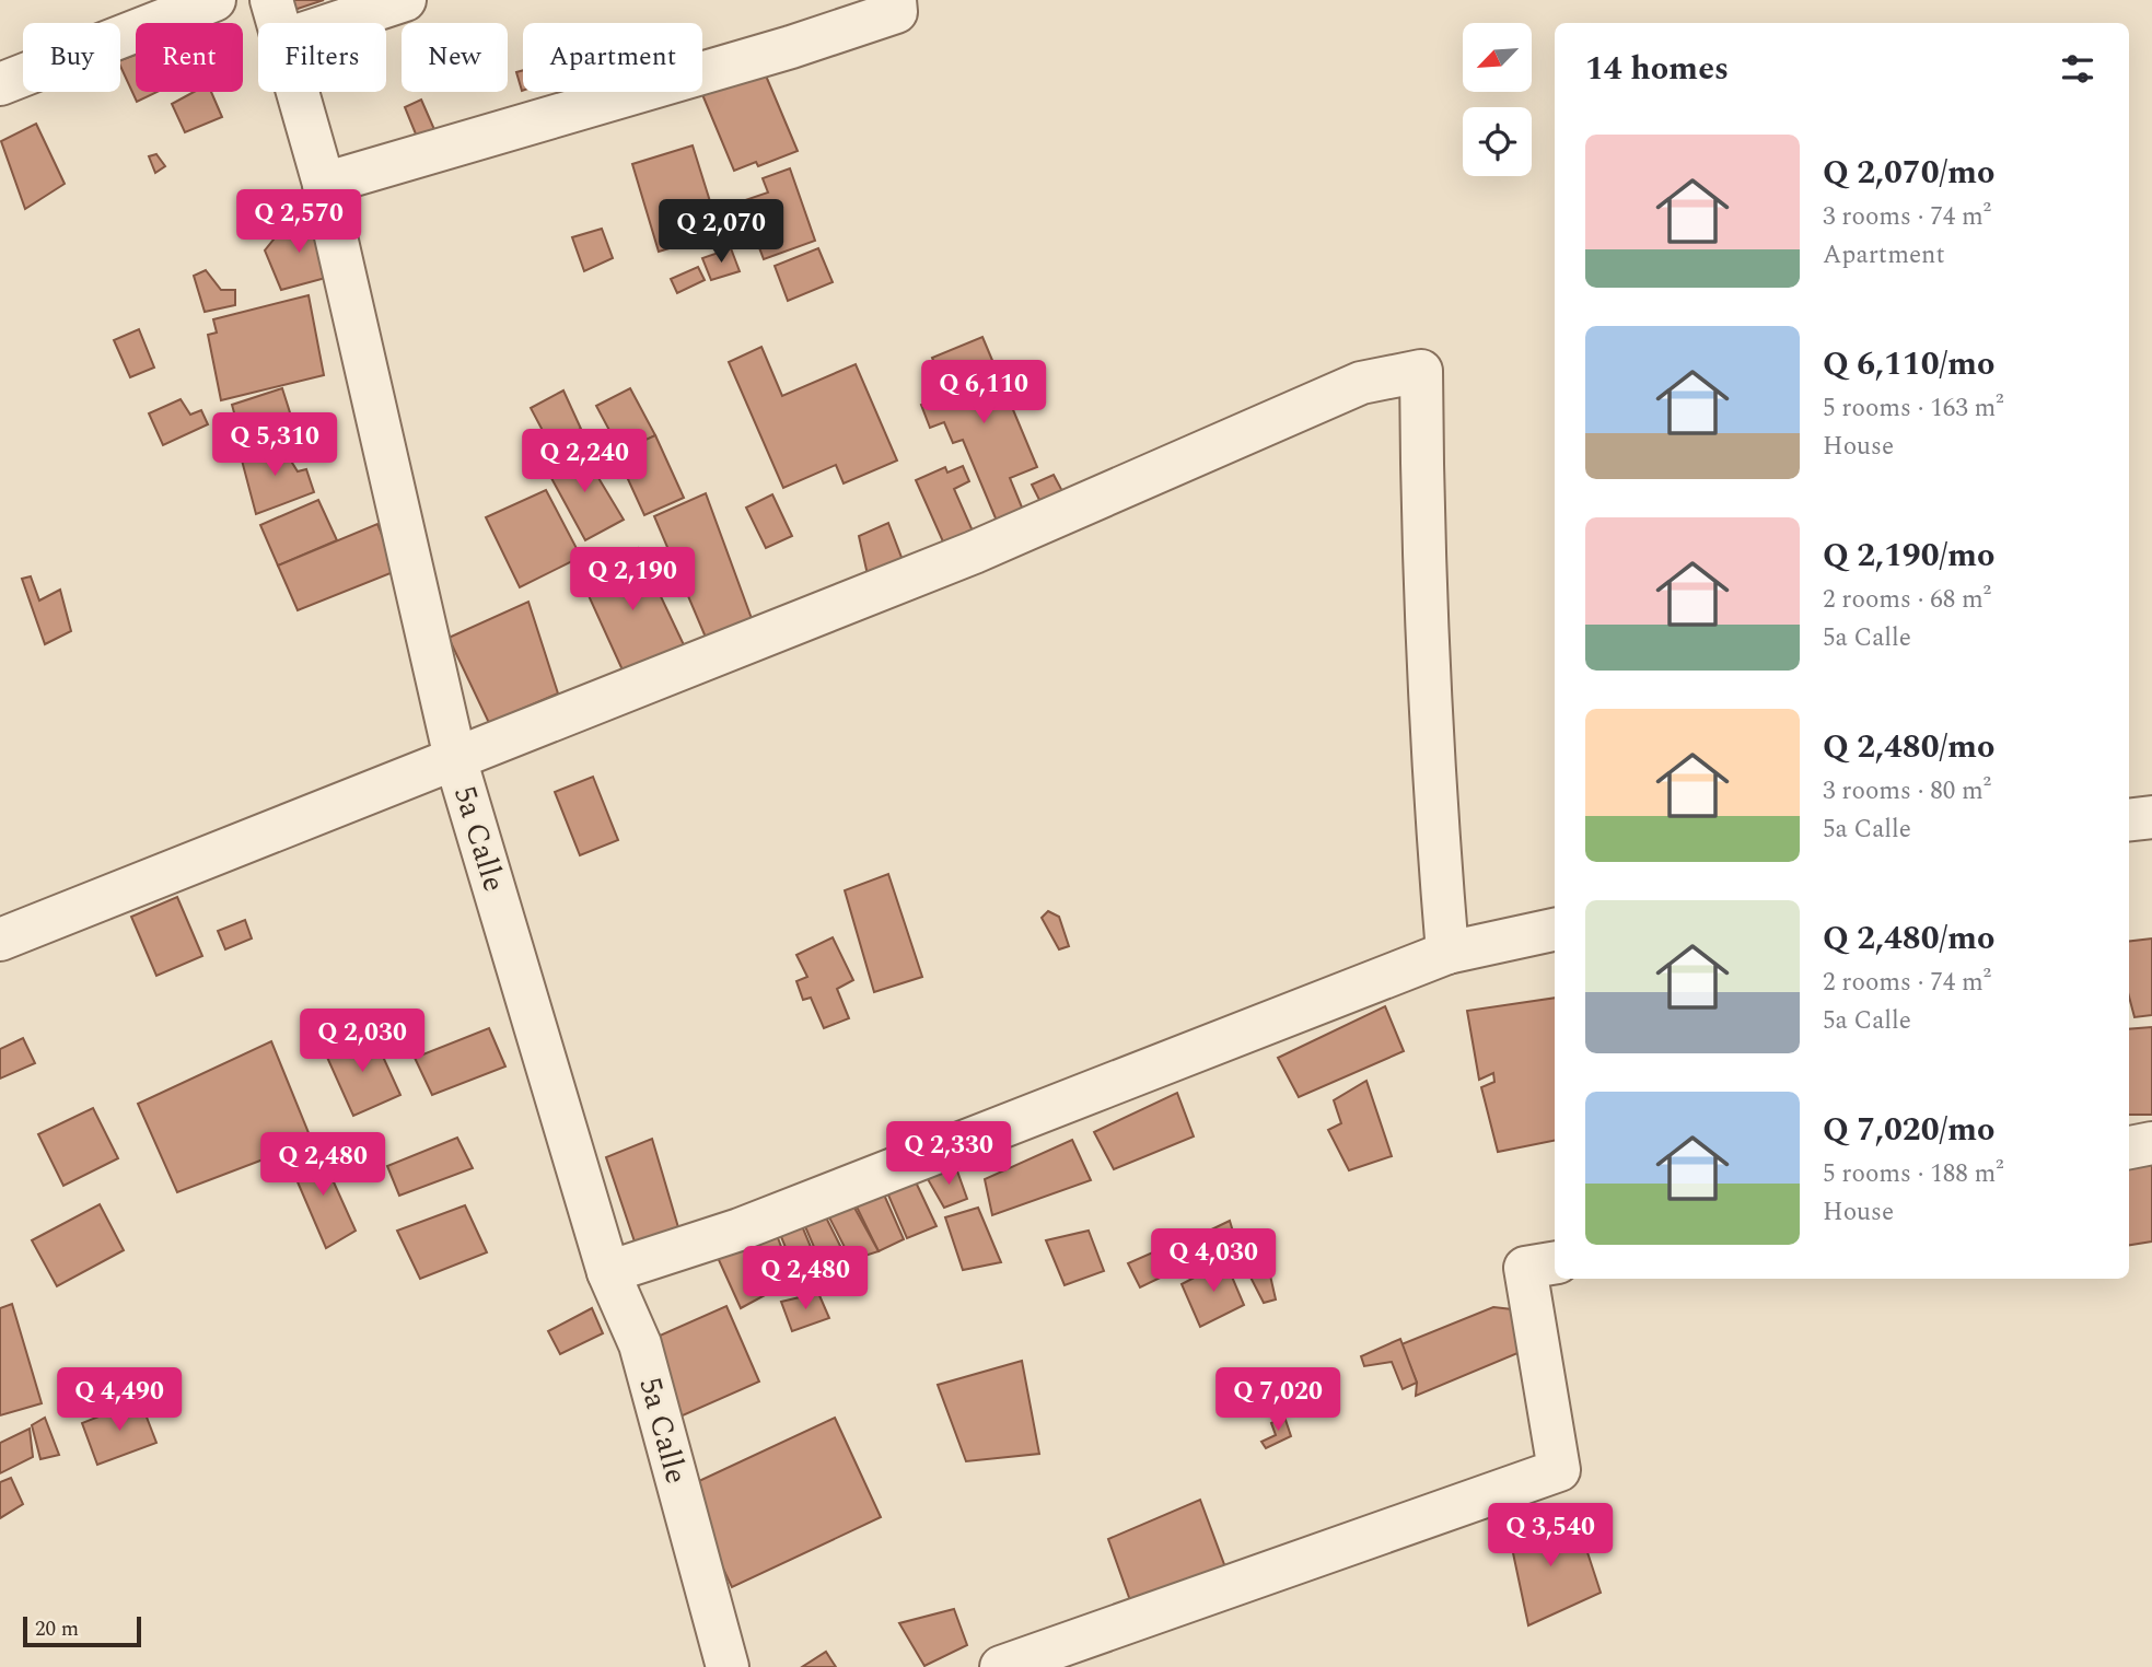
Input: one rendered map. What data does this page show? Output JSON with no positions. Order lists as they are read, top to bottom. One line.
{"streets":{"street":["5a Calle"]},"scale_bar":"20 m","north":"bottom left","page":{"chip":["Buy","Rent","Filters","New","Apartment"],"heading":"14 homes","list":[{"name":"Q 2,070/mo","note":"3 rooms · 74 m² · Apartment"},{"name":"Q 6,110/mo","note":"5 rooms · 163 m² · House"},{"name":"Q 2,190/mo","note":"2 rooms · 68 m² · 5a Calle"},{"name":"Q 2,480/mo","note":"3 rooms · 80 m² · 5a Calle"},{"name":"Q 2,480/mo","note":"2 rooms · 74 m² · 5a Calle"},{"name":"Q 7,020/mo","note":"5 rooms · 188 m² · House"}],"price":["Q 2,570","Q 2,070","Q 6,110","Q 5,310","Q 2,240","Q 2,190","Q 2,030","Q 2,330","Q 2,480","Q 4,030","Q 2,480","Q 4,490","Q 7,020","Q 3,540"],"scale":"20 m"}}
